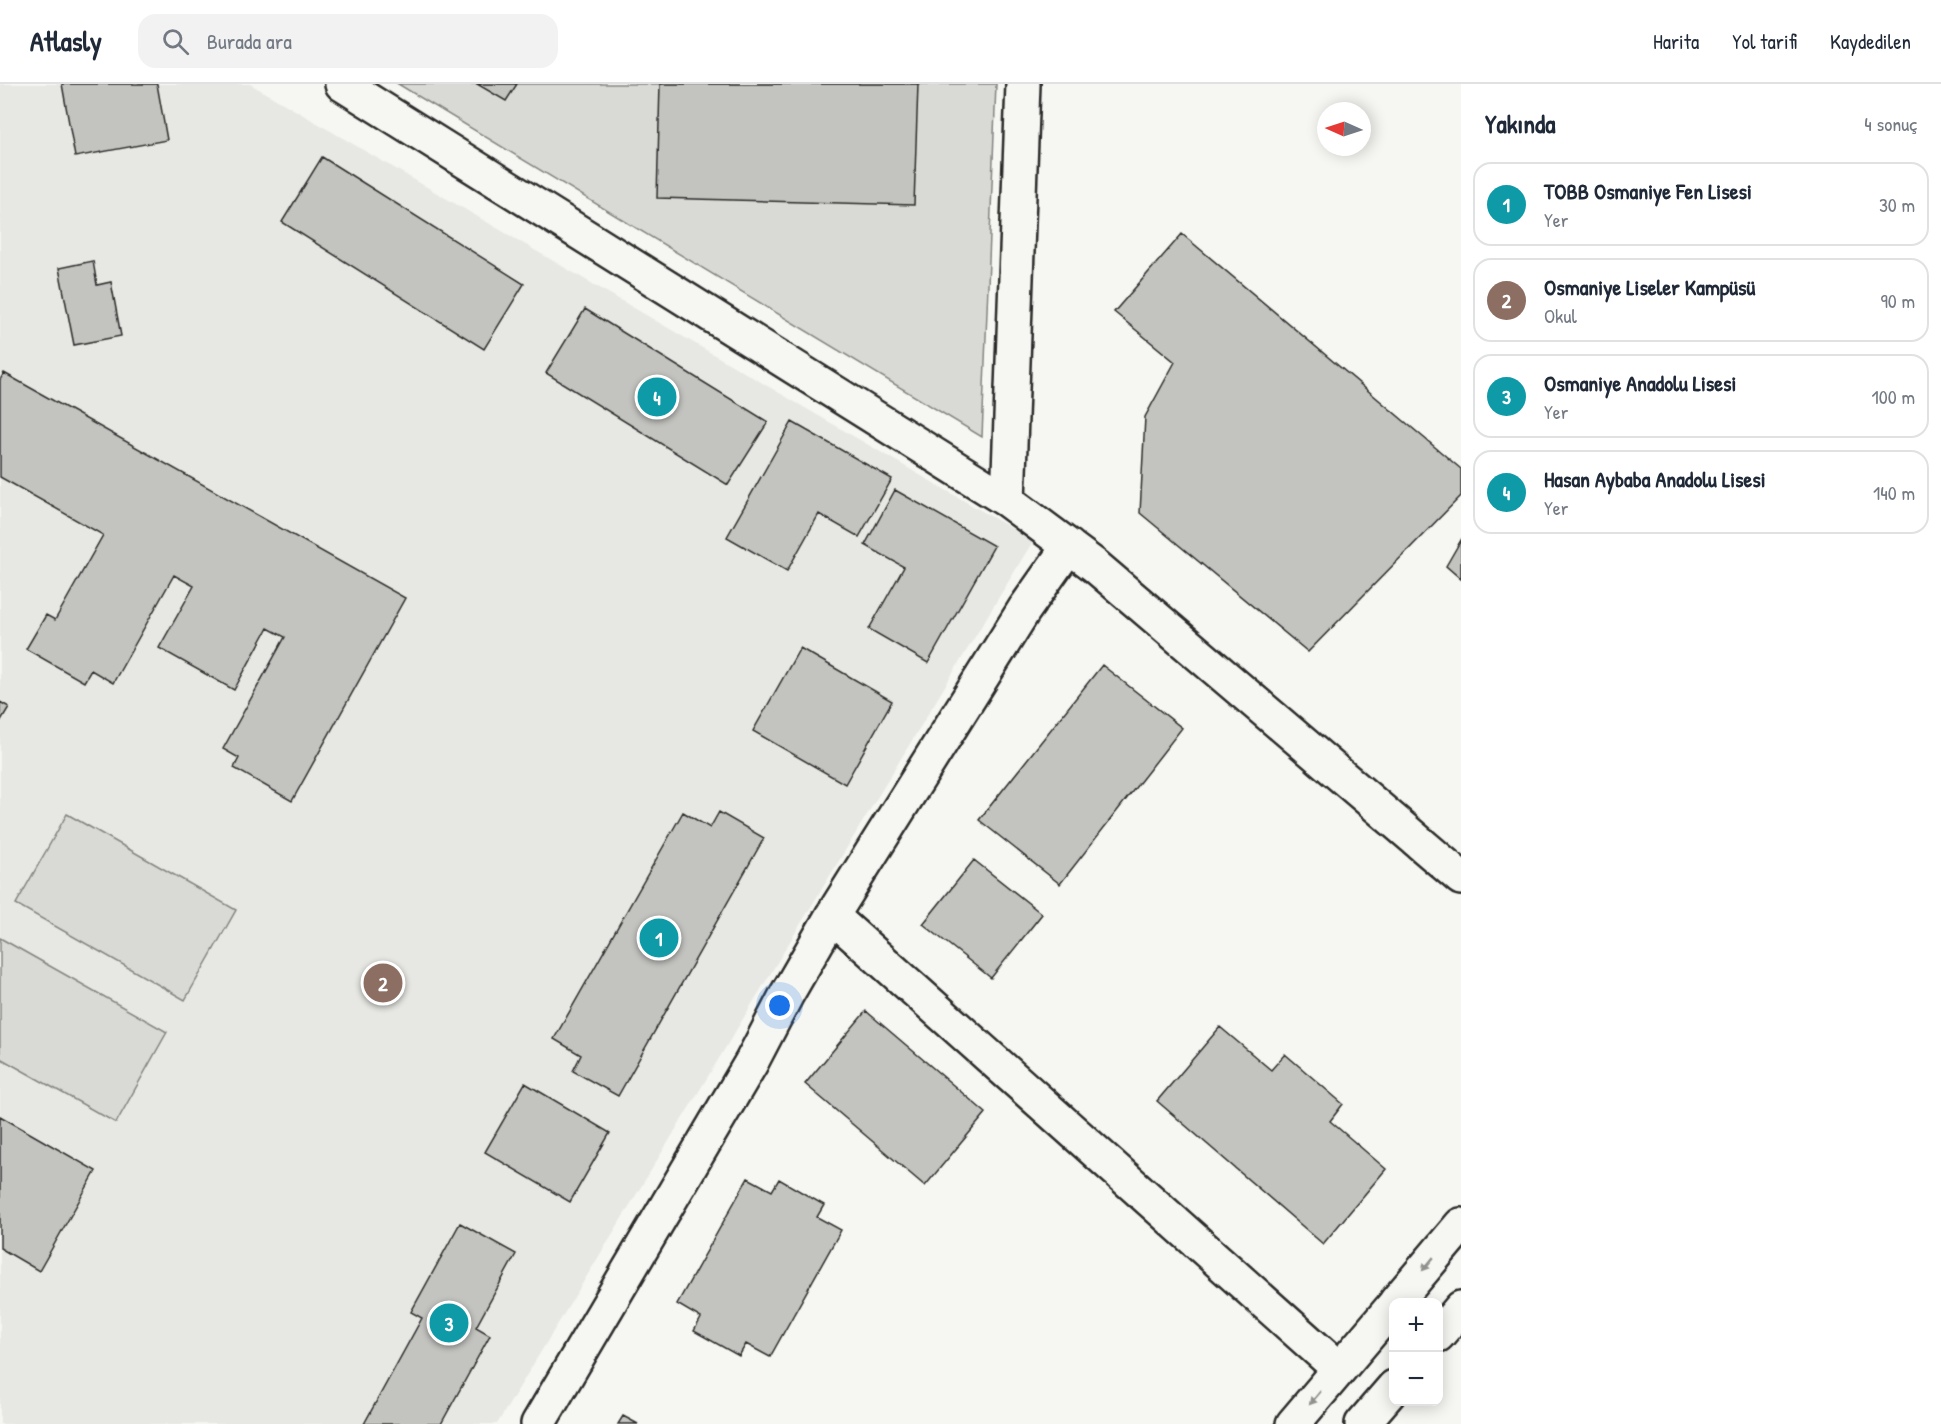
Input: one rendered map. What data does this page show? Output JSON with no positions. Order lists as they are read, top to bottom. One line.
{"north":"left","page":{"header":"Atlasly","search":"Burada ara","nav":["Harita","Yol tarifi","Kaydedilen"],"heading":["Yakında","4 sonuç"],"list":[{"mark":"1","name":"TOBB Osmaniye Fen Lisesi","note":"Yer","value":"30 m"},{"mark":"2","name":"Osmaniye Liseler Kampüsü","note":"Okul","value":"90 m"},{"mark":"3","name":"Osmaniye Anadolu Lisesi","note":"Yer","value":"100 m"},{"mark":"4","name":"Hasan Aybaba Anadolu Lisesi","note":"Yer","value":"140 m"}],"pins":["4","1","2","3"],"map_buttons":["+","−"]}}
